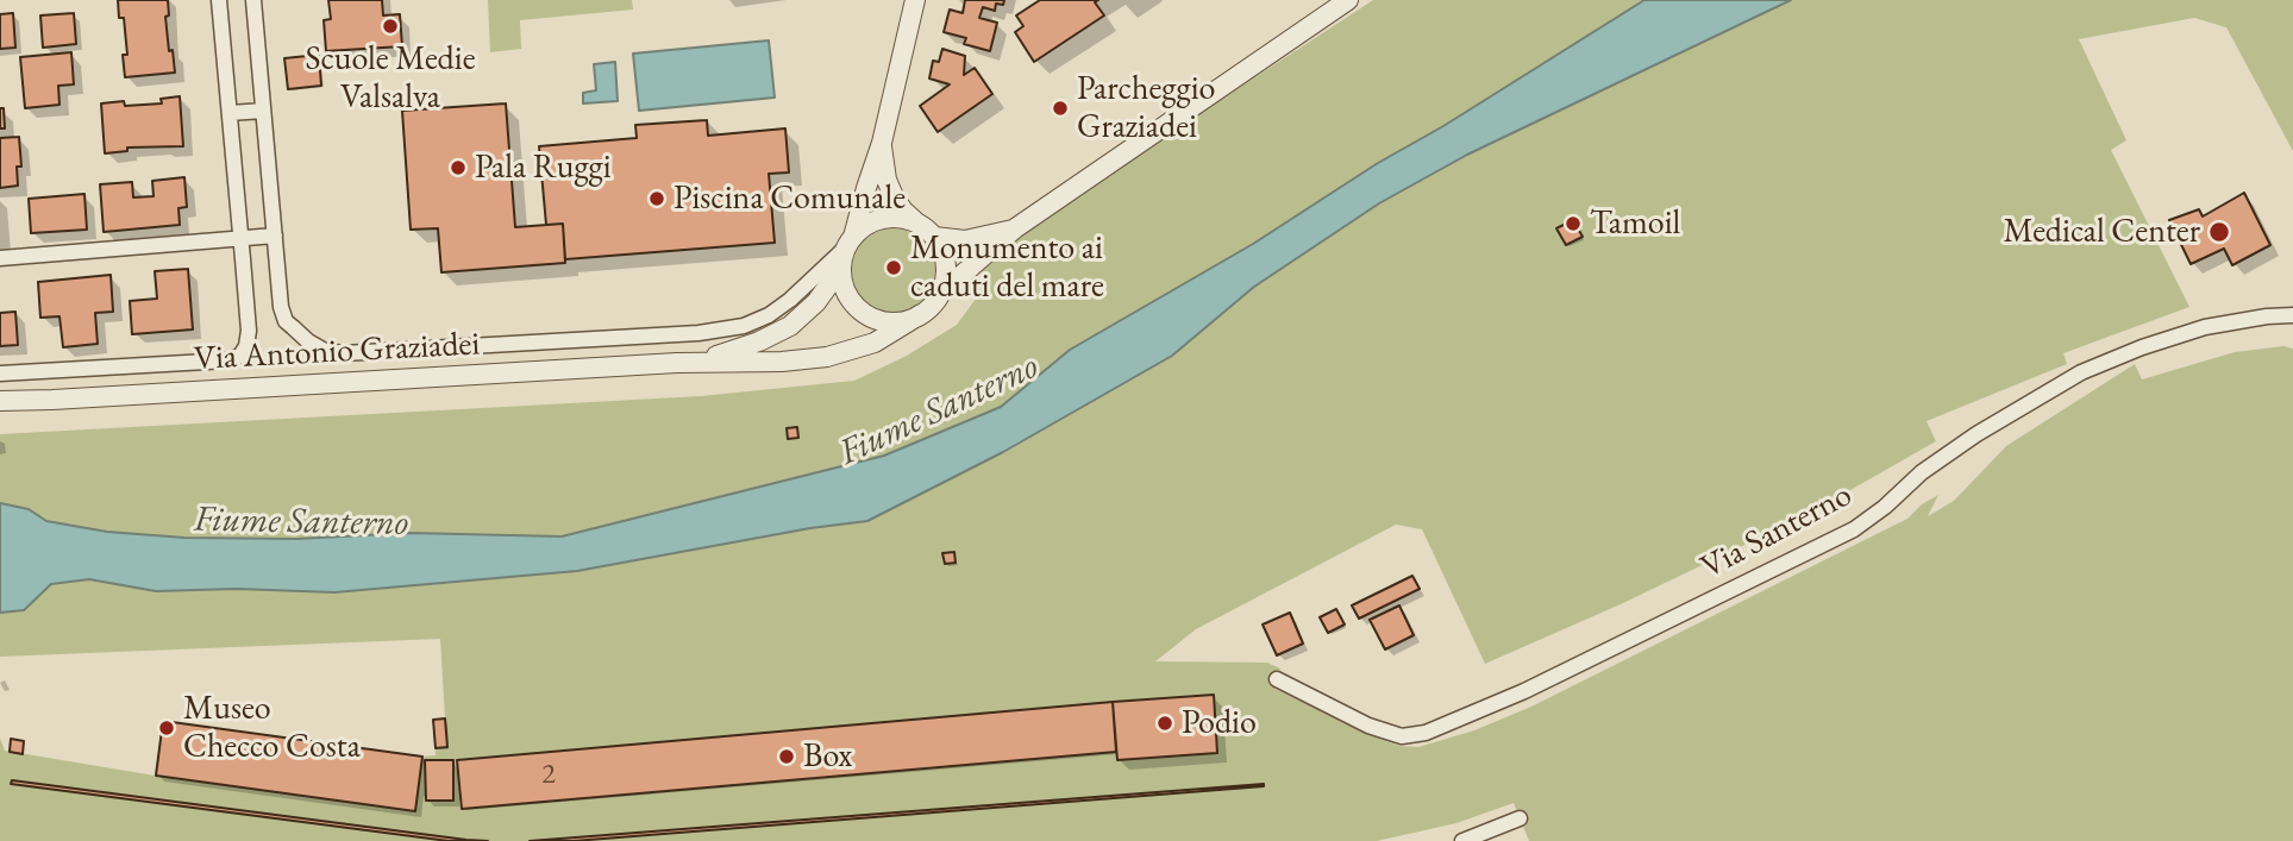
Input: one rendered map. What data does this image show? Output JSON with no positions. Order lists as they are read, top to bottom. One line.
{"streets":{"street":["Via Antonio Graziadei","Via Santerno"]},"water":["Fiume Santerno"],"places":["Scuole Medie Valsalva","Parcheggio Graziadei","Pala Ruggi","Piscina Comunale","Tamoil","Medical Center","Monumento ai caduti del mare","Podio","Museo Checco Costa","Box"],"house_numbers":["2"]}
